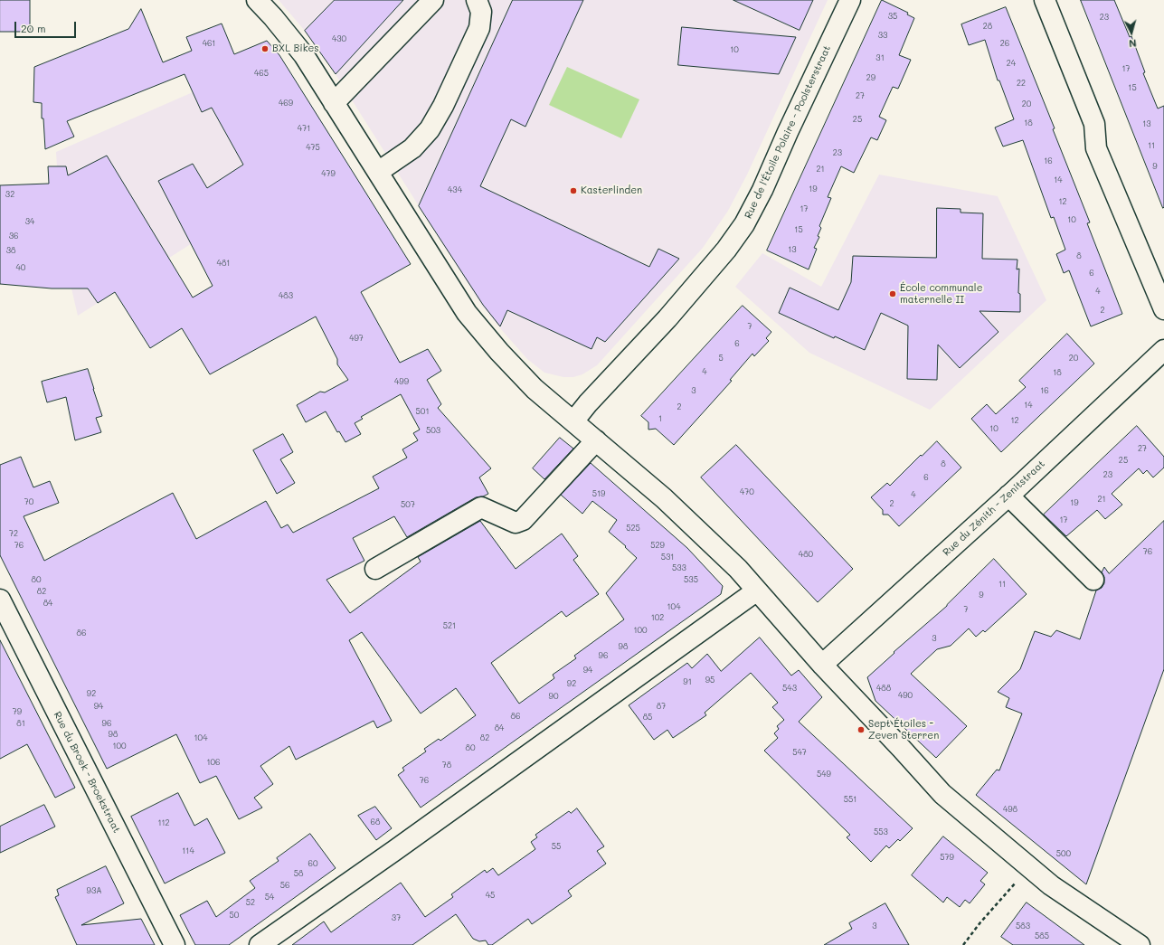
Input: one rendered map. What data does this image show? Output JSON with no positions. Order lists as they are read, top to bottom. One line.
{"streets":{"street":["Rue de l'Étoile Polaire - Poolsterstraat","Rue du Zénith - Zenitstraat","Rue du Broek - Broekstraat"]},"places":["BXL Bikes","Kasterlinden","École communale maternelle II","Sept Étoiles - Zeven Sterren"],"house_numbers":["35","23","28","33","430","461","26","10","31","24","17","465","29","22","15","27","469","20","25","18","13","471","11","475","23","16","9","21","479","14","19","434","32","12","17","10","34","15","36","13","38","8","481","40","6","4","483","2","7","497","6","5","20","4","18","499","3","16","14","2","501","1","12","10","503","27","25","8","23","6","470","519","4","21","70","19","2","507","17","525","72","76","529","76","480","531","533","80","535","11","82","9","84","104","7","102","521","100","86","3","98","96","94","95","91","92","543","488","92","490","90","94","87","79","86","85","81","96","84","98","104","82","100","80","547","106","78","549","76","551","498","68","112","553","55","114","500","579","60","58","56","93A","45","54","52","50","37","3","583","585"],"scale_bar":"20 m","north":"bottom"}
